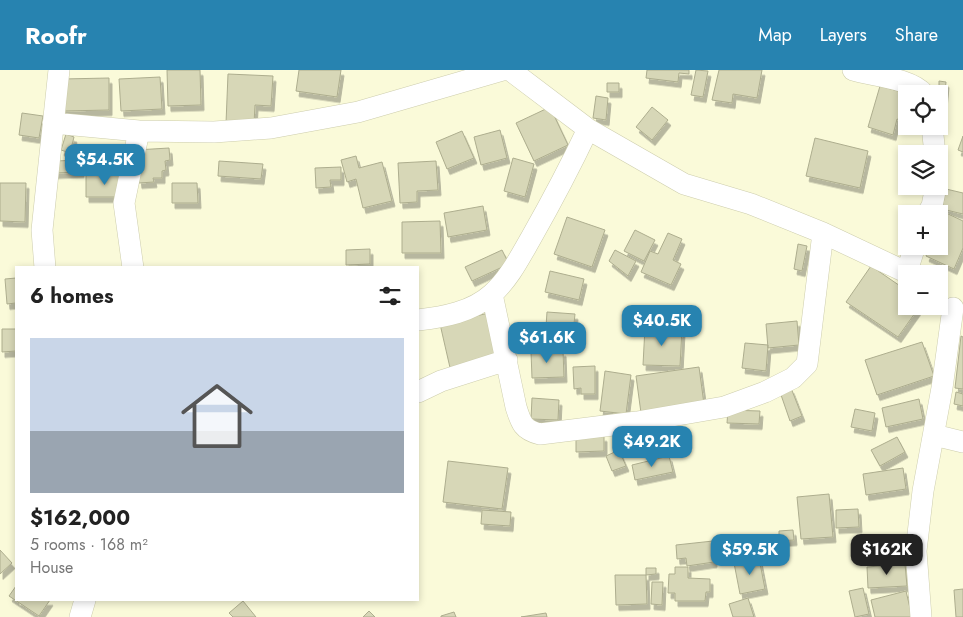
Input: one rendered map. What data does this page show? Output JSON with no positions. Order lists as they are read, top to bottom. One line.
{"page":{"header":"Roofr","nav":["Map","Layers","Share"],"map_buttons":["+","−"],"price":["$54.5K","$40.5K","$61.6K","$49.2K","$59.5K","$162K"],"heading":"6 homes","list":[{"name":"$162,000","note":"5 rooms · 168 m² · House"}]}}
